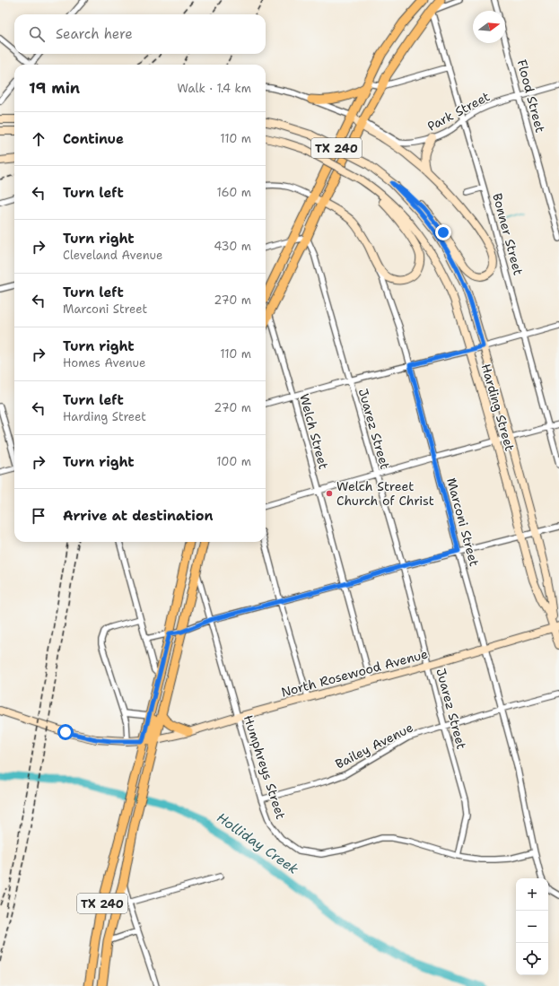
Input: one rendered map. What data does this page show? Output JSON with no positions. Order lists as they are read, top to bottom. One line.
{"streets":{"main road":["TX 240"],"street":["Flood Street","Park Street","Bonner Street","Harding Street","Juarez Street","Welch Street","Marconi Street","North Rosewood Avenue","Bailey Avenue","Humphreys Street"]},"crossings":[["Flood Street","Park Street"],["Park Street","TX 240"],["Park Street","Bonner Street"],["TX 240","Bonner Street"],["TX 240","Juarez Street"],["TX 240","Welch Street"],["TX 240","Marconi Street"],["TX 240","North Rosewood Avenue"],["TX 240","Humphreys Street"],["Harding Street","North Rosewood Avenue"],["Juarez Street","North Rosewood Avenue"],["Juarez Street","Bailey Avenue"],["Juarez Street","Humphreys Street"],["Welch Street","North Rosewood Avenue"],["Marconi Street","North Rosewood Avenue"],["Marconi Street","Bailey Avenue"],["Marconi Street","Humphreys Street"],["North Rosewood Avenue","Humphreys Street"],["Bailey Avenue","Humphreys Street"]],"water":["Holliday Creek"],"places":["Welch Street Church of Christ"],"north":"right","page":{"search":"Search here","heading":["19 min","Walk · 1.4 km"],"list":[["Continue","110 m"],["Turn left","160 m"],["Turn right","Cleveland Avenue","430 m"],["Turn left","Marconi Street","270 m"],["Turn right","Homes Avenue","110 m"],["Turn left","Harding Street","270 m"],["Turn right","100 m"],"Arrive at destination"],"map_buttons":["+","−"]}}
